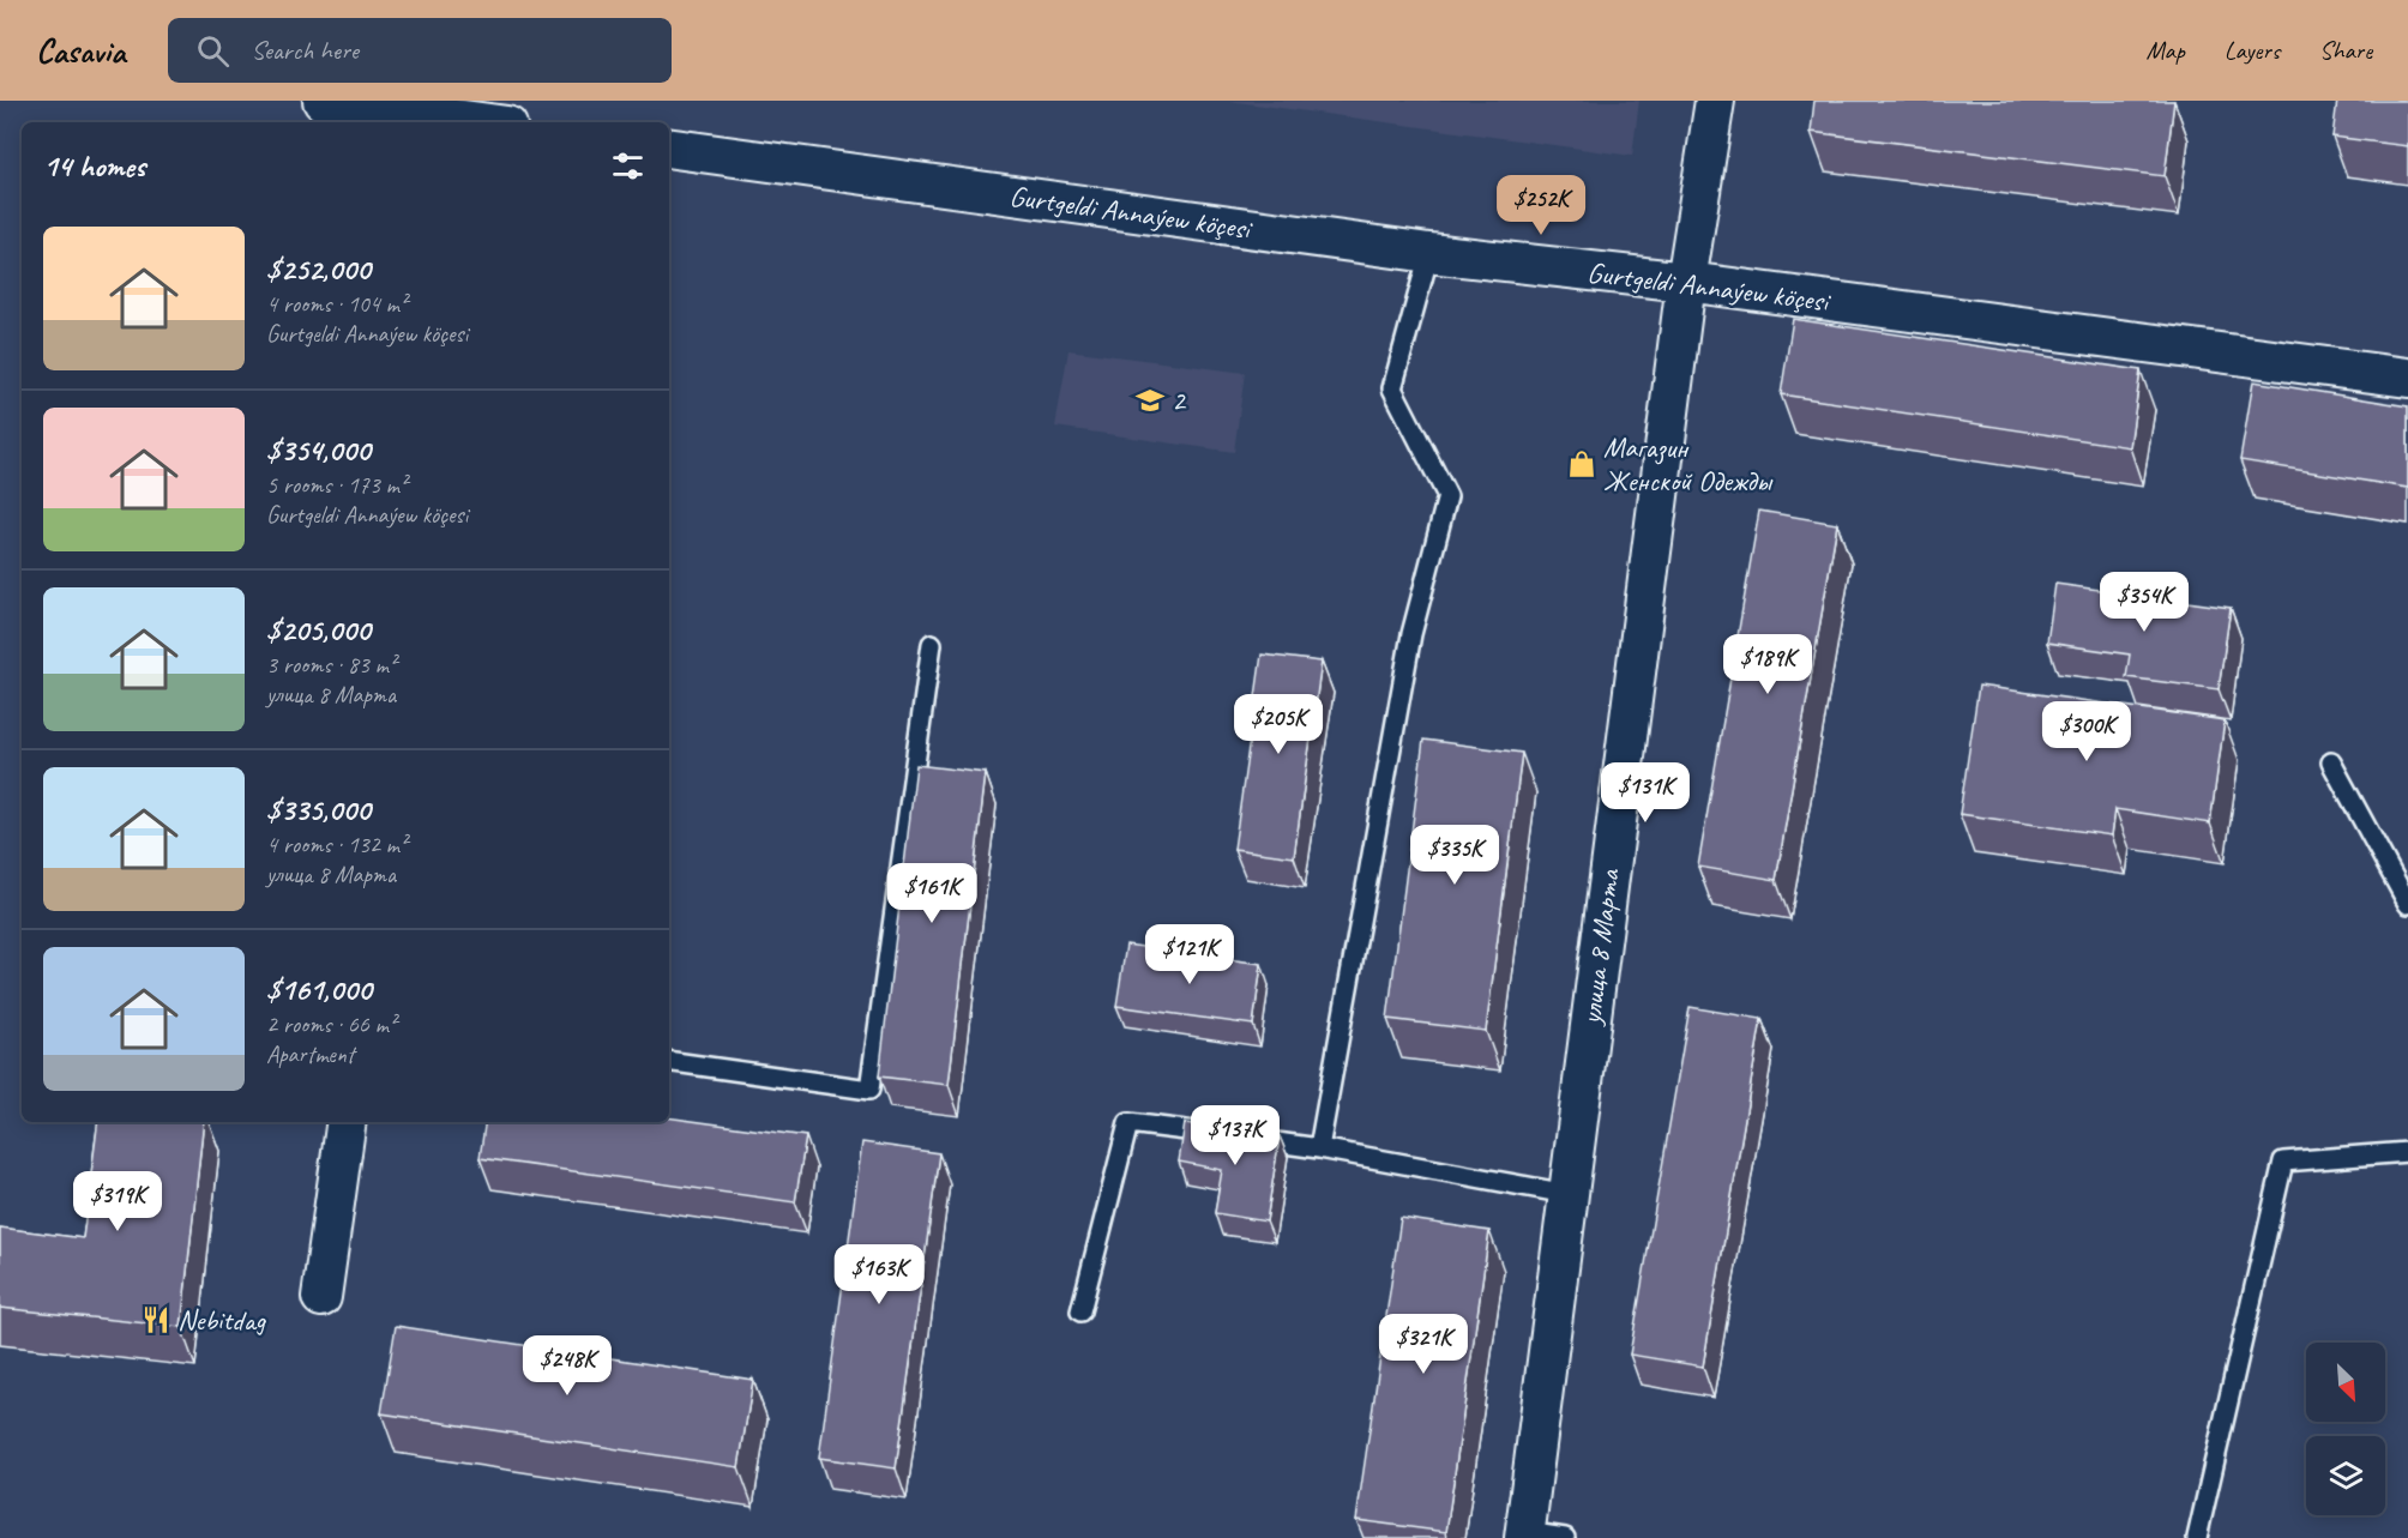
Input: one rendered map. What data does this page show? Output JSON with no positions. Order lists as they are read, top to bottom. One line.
{"streets":{"street":["Gurtgeldi Annaýew köçesi","улица 8 Марта"]},"crossings":[["Gurtgeldi Annaýew köçesi","улица 8 Марта"]],"places":{"school or university":["2"],"shop":["Магазин Женской Одежды"],"restaurant":["Nebitdag"]},"north":"bottom right","page":{"header":"Casavia","search":"Search here","nav":["Map","Layers","Share"],"heading":"14 homes","price":["$252K","$354K","$189K","$205K","$300K","$131K","$335K","$161K","$121K","$137K","$319K","$163K","$321K","$248K"],"list":[{"name":"$252,000","note":"4 rooms · 104 m² · Gurtgeldi Annaýew köçesi"},{"name":"$354,000","note":"5 rooms · 173 m² · Gurtgeldi Annaýew köçesi"},{"name":"$205,000","note":"3 rooms · 83 m² · улица 8 Марта"},{"name":"$335,000","note":"4 rooms · 132 m² · улица 8 Марта"},{"name":"$161,000","note":"2 rooms · 66 m² · Apartment"}]}}
